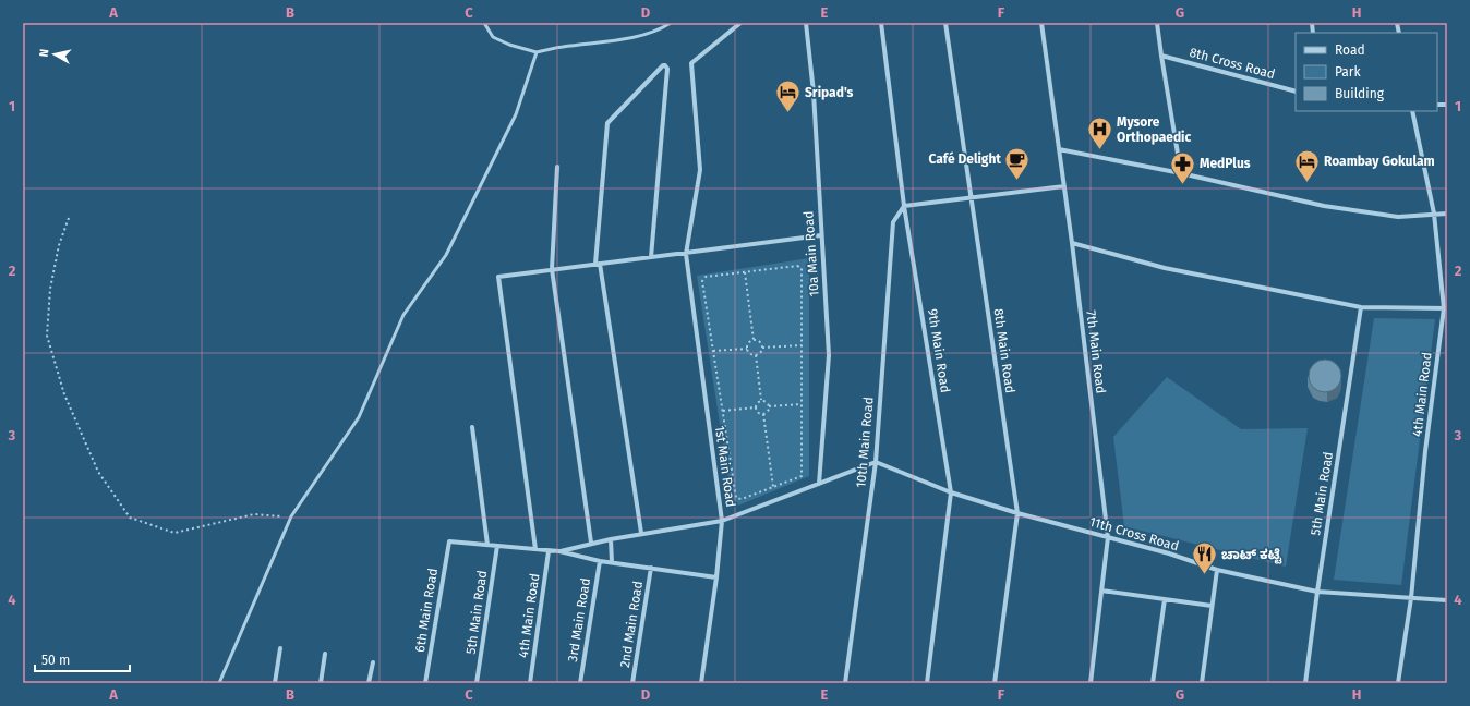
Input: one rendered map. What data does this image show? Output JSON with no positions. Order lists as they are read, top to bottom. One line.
{"streets":{"street":["8th Cross Road","10a Main Road","9th Main Road","8th Main Road","7th Main Road","4th Main Road","10th Main Road","1st Main Road","5th Main Road","11th Cross Road","6th Main Road","3rd Main Road","2nd Main Road"]},"crossings":[["9th Main Road","10th Main Road"],["9th Main Road","11th Cross Road"],["8th Main Road","11th Cross Road"],["7th Main Road","11th Cross Road"],["4th Main Road","11th Cross Road"],["10th Main Road","11th Cross Road"],["5th Main Road","11th Cross Road"]],"places":{"hotel":["Sripad's","Roambay Gokulam"],"hospital":["Mysore Orthopaedic"],"cafe":["Café Delight"],"pharmacy":["MedPlus"],"restaurant":["ಚಾಟ್ ಕಟ್ಟೆ"]},"legend":["Road","Park","Building"],"scale_bar":"50 m","north":"left","grid":{"columns":["A","B","C","D","E","F","G","H"],"rows":["1","2","3","4"]}}
